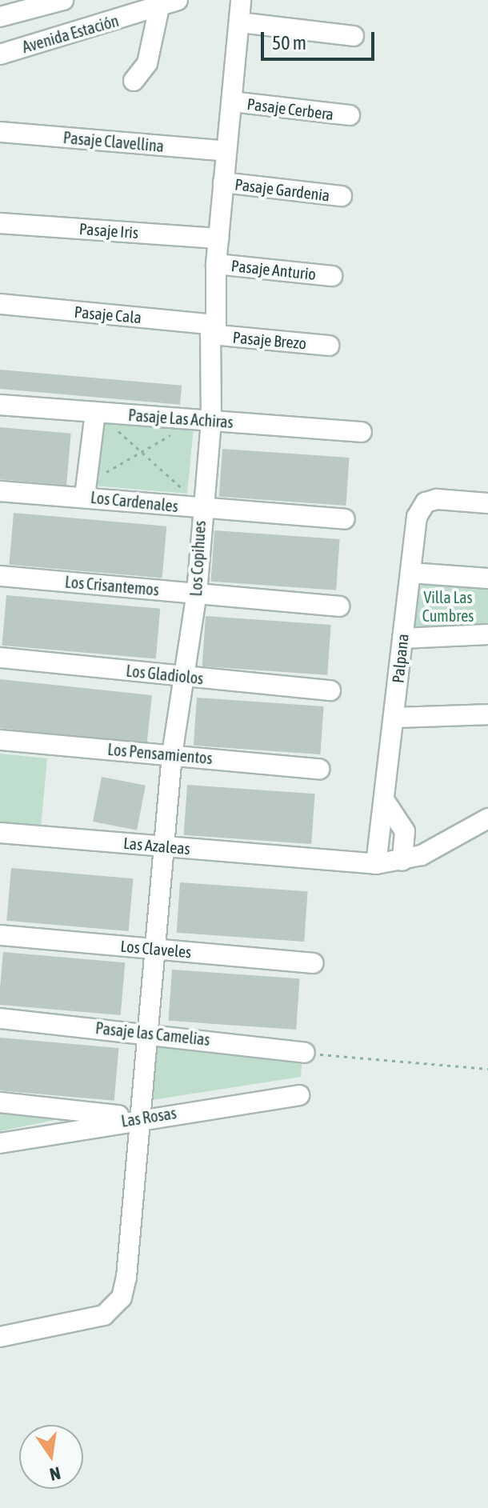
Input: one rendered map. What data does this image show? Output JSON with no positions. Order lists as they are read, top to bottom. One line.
{"streets":{"street":["Avenida Estación","Pasaje Cerbera","Pasaje Clavellina","Pasaje Gardenia","Pasaje Iris","Pasaje Anturio","Pasaje Cala","Pasaje Brezo","Pasaje Las Achiras","Los Cardenales","Los Copihues","Los Crisantemos","Palpana","Los Gladiolos","Los Pensamientos","Las Azaleas","Los Claveles","Pasaje las Camelias","Las Rosas"]},"crossings":[["Pasaje Cerbera","Los Copihues"],["Pasaje Clavellina","Los Copihues"],["Pasaje Gardenia","Los Copihues"],["Pasaje Iris","Los Copihues"],["Pasaje Anturio","Los Copihues"],["Pasaje Cala","Pasaje Brezo"],["Pasaje Cala","Los Copihues"],["Pasaje Brezo","Los Copihues"],["Pasaje Las Achiras","Los Copihues"],["Los Cardenales","Los Copihues"],["Los Copihues","Los Crisantemos"],["Los Copihues","Los Gladiolos"],["Los Copihues","Los Pensamientos"],["Los Copihues","Las Azaleas"],["Los Copihues","Los Claveles"],["Los Copihues","Pasaje las Camelias"],["Los Copihues","Las Rosas"],["Palpana","Las Azaleas"]],"parks":["Villa Las Cumbres"],"scale_bar":"50 m","north":"bottom"}
